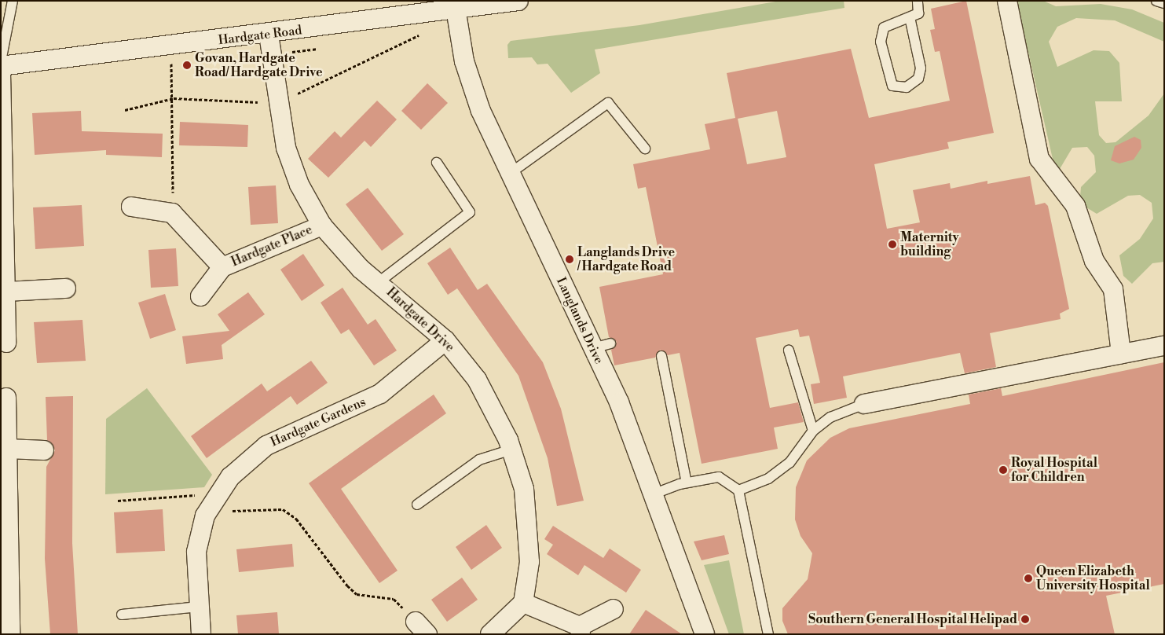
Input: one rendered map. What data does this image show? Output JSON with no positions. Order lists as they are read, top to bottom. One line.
{"streets":{"street":["Hardgate Road","Hardgate Place","Hardgate Drive","Langlands Drive","Hardgate Gardens"]},"crossings":[["Hardgate Road","Hardgate Drive"],["Hardgate Road","Langlands Drive"],["Hardgate Place","Hardgate Drive"],["Hardgate Drive","Hardgate Gardens"]],"places":["Govan, Hardgate Road/ Hardgate Drive","Maternity building","Langlands Drive / Hardgate Road","Royal Hospital for Children","Queen Elizabeth University Hospital","Southern General Hospital Helipad"]}
